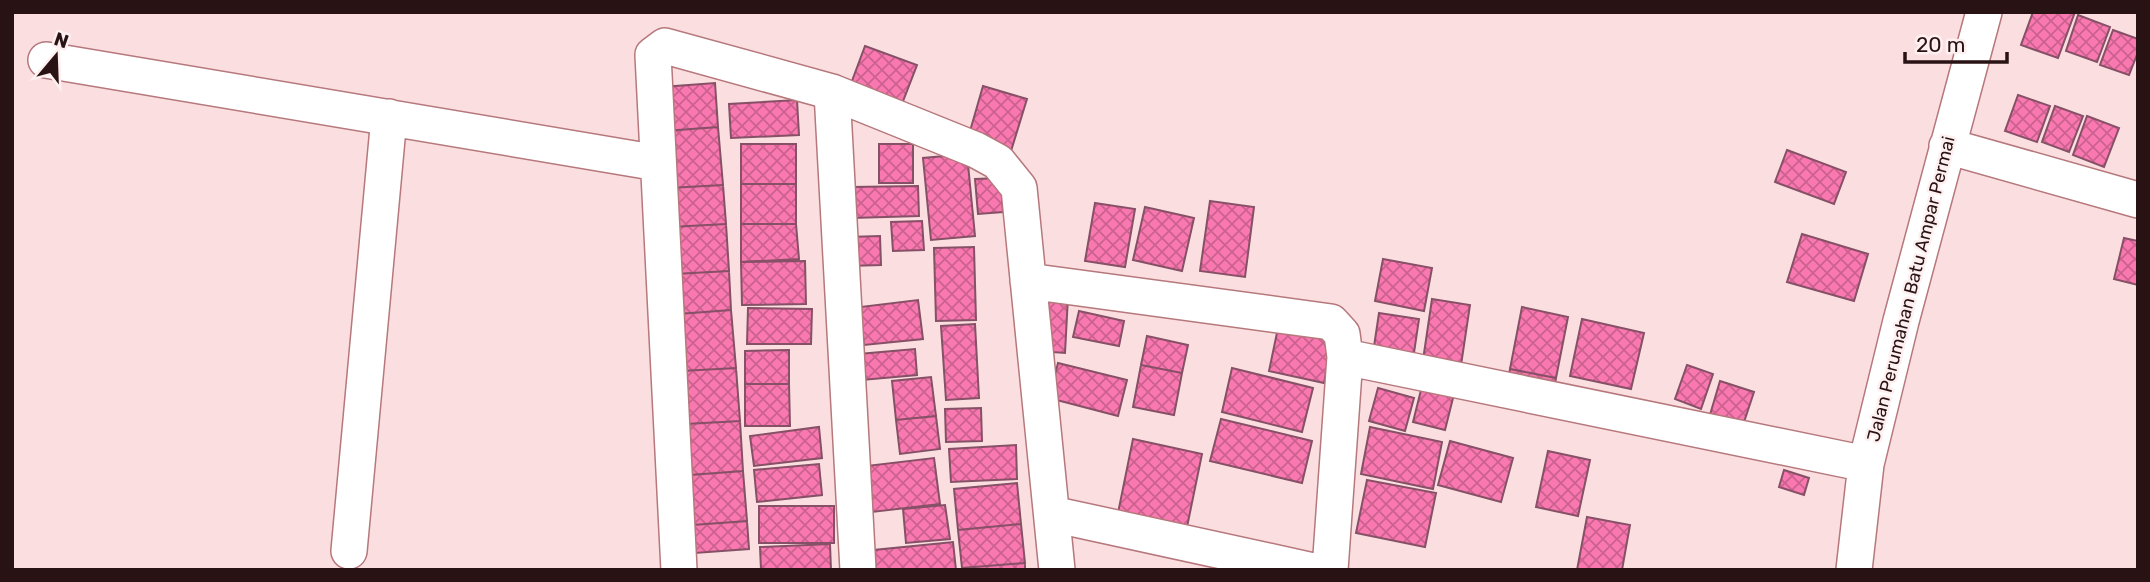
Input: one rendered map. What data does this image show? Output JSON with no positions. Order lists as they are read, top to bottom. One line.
{"streets":{"street":["Jalan Perumahan Batu Ampar Permai"]},"scale_bar":"20 m","north":"top"}
